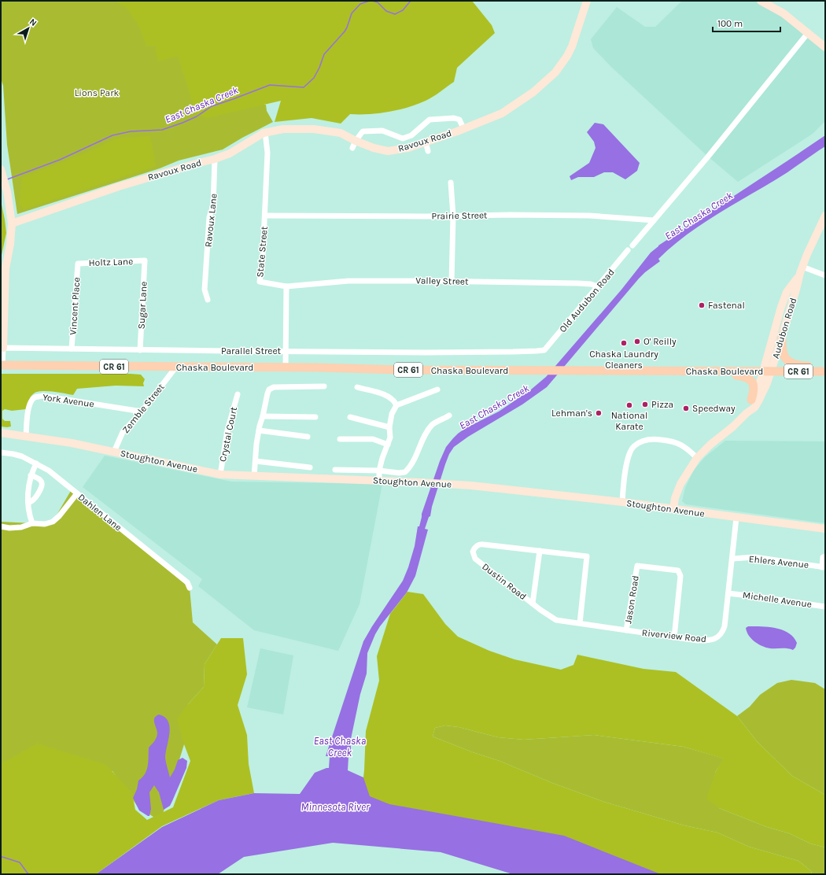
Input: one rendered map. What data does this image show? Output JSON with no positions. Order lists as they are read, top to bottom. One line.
{"streets":{"main road":["CR 61","Chaska Boulevard"],"street":["Ravoux Road","Prairie Street","Ravoux Lane","State Street","Holtz Lane","Valley Street","Old Audubon Road","Sugar Lane","Vincent Place","Audubon Road","Parallel Street","York Avenue","Zemble Street","Crystal Court","Stoughton Avenue","Dahlen Lane","Ehlers Avenue","Dustin Road","Jason Road","Michelle Avenue","Riverview Road"]},"crossings":[["Ravoux Road","Ravoux Lane"],["Ravoux Road","State Street"],["Prairie Street","State Street"],["State Street","Valley Street"],["Holtz Lane","Sugar Lane"],["Holtz Lane","Vincent Place"],["Valley Street","Old Audubon Road"],["Old Audubon Road","Parallel Street"],["Sugar Lane","Parallel Street"],["Vincent Place","Parallel Street"],["Audubon Road","Chaska Boulevard"],["Audubon Road","Stoughton Avenue"],["Chaska Boulevard","Zemble Street"],["York Avenue","Zemble Street"],["York Avenue","Stoughton Avenue"],["Zemble Street","Stoughton Avenue"],["Crystal Court","Stoughton Avenue"],["Stoughton Avenue","Riverview Road"],["Ehlers Avenue","Riverview Road"],["Dustin Road","Riverview Road"],["Jason Road","Riverview Road"],["Michelle Avenue","Riverview Road"]],"water":["East Chaska Creek","Minnesota River"],"parks":["Lions Park"],"places":["Fastenal","O' Reilly","Chaska Laundry Cleaners","Pizza","National Karate","Speedway","Lehman's"],"scale_bar":"100 m","north":"top right"}
